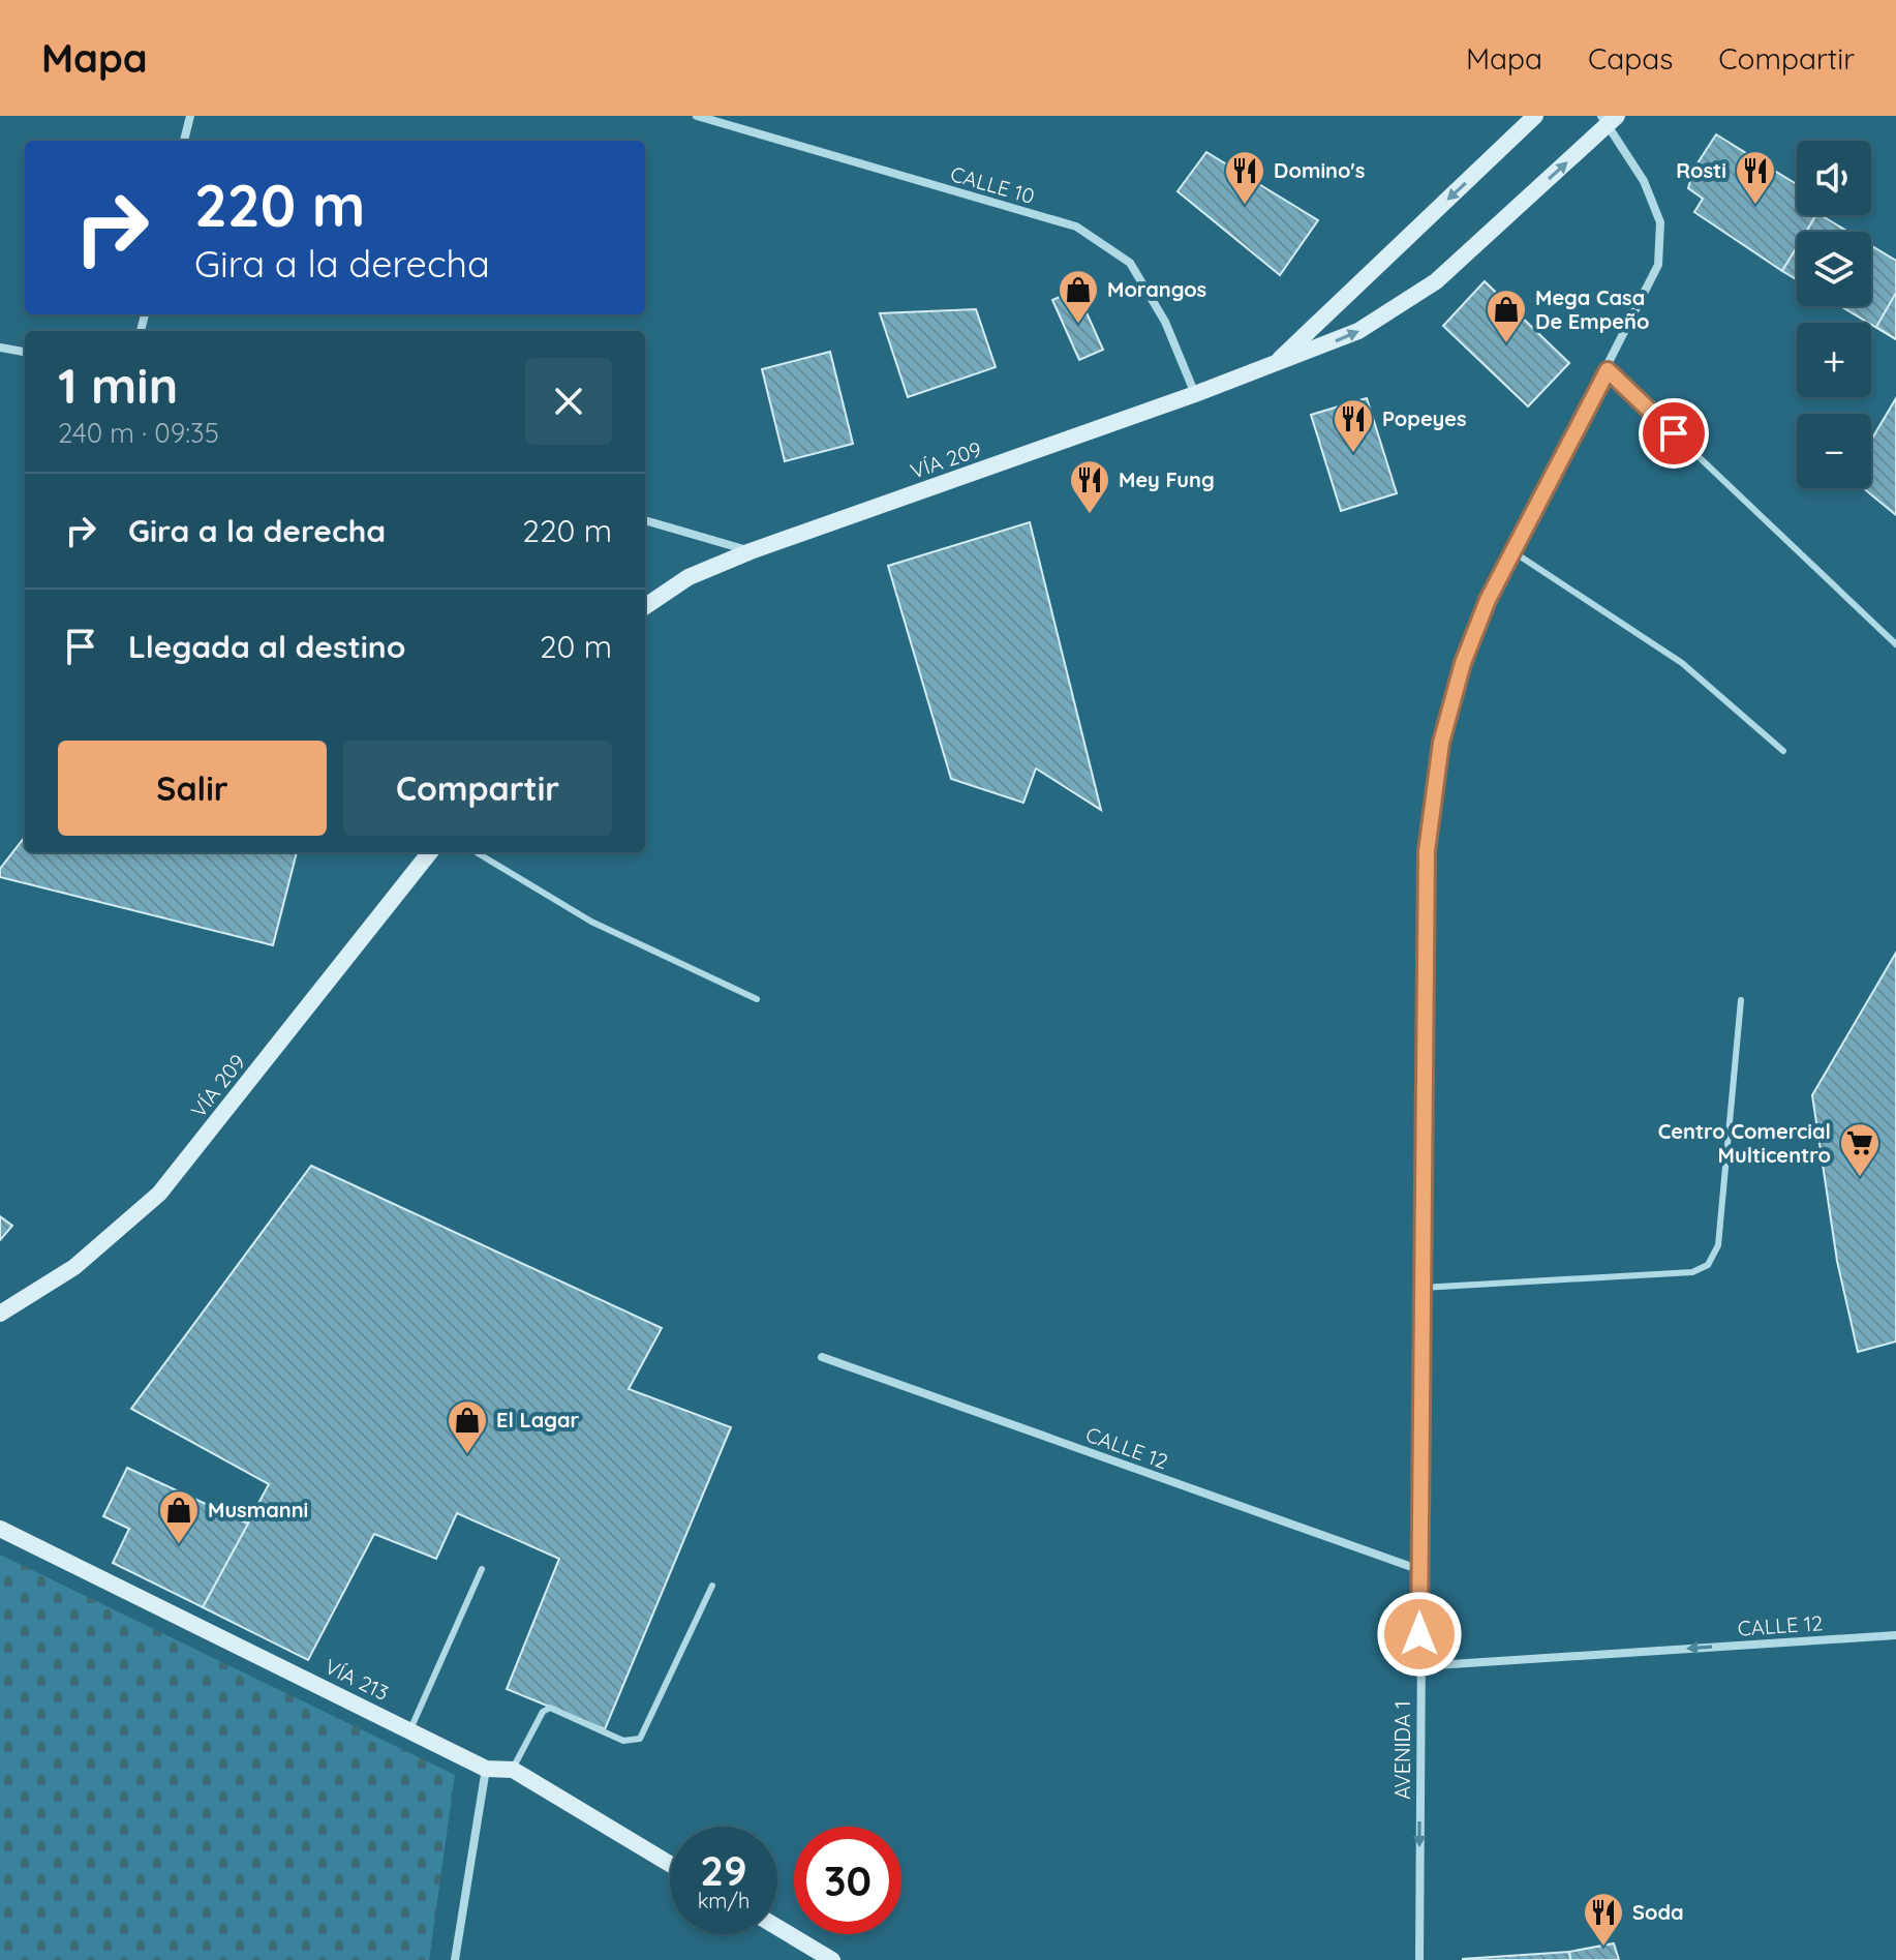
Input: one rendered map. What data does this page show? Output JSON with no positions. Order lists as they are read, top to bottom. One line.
{"streets":{"main road":["VÍA 209","VÍA 213"],"street":["CALLE 10","CALLE 12","AVENIDA 1"]},"crossings":[["CALLE 10","VÍA 209"],["VÍA 209","AVENIDA 1"],["CALLE 12","AVENIDA 1"]],"one_way":["CALLE 12"],"places":{"restaurant":["Domino's","Rosti","Popeyes","Mey Fung","Soda"],"shop":["Morangos","Mega Casa De Empeño","El Lagar","Musmanni"],"supermarket":["Centro Comercial Multicentro"]},"page":{"header":"Mapa","nav":["Mapa","Capas","Compartir"],"map_buttons":["+","−"],"turn":["220 m","Gira a la derecha"],"heading":["1 min","240 m · 09:35"],"list":[{"name":"Gira a la derecha","value":"220 m"},{"name":"Llegada al destino","value":"20 m"}],"buttons":["Salir","Compartir"],"speed":"29 km/h","limit":"30"}}
